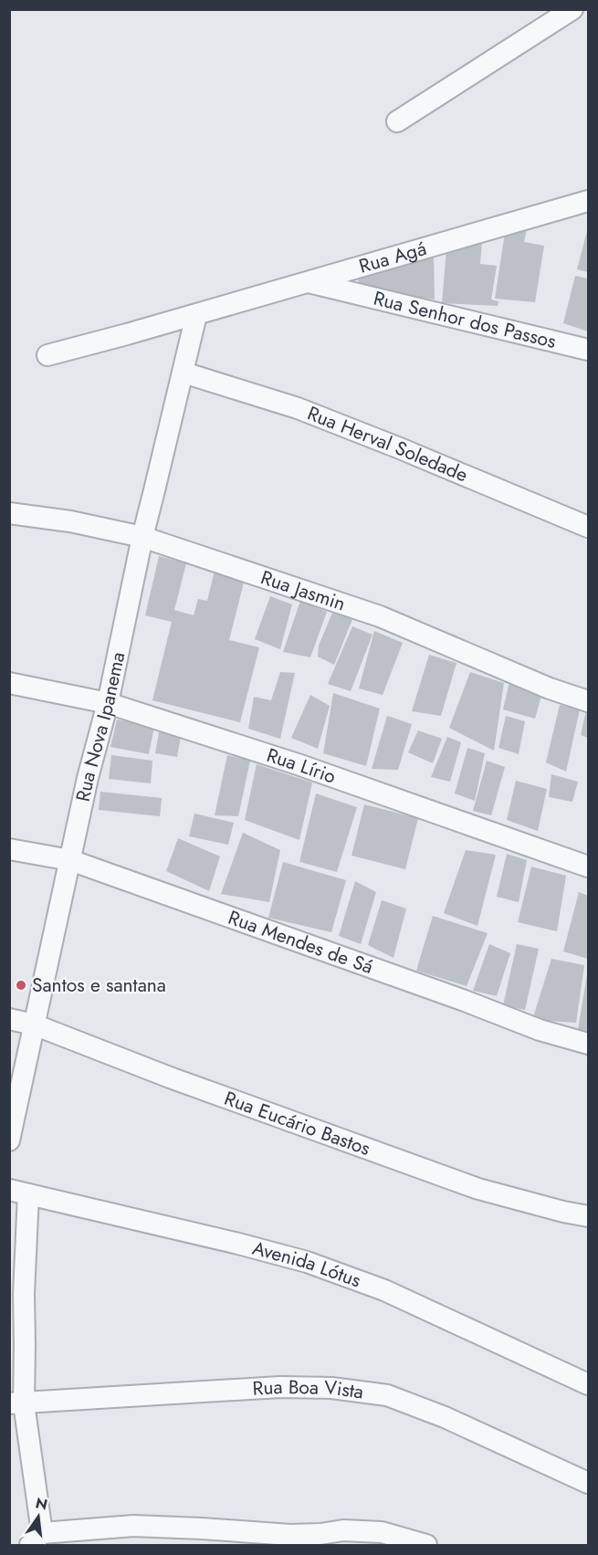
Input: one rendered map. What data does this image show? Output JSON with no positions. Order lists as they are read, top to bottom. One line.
{"streets":{"street":["Rua Agá","Rua Senhor dos Passos","Rua Herval Soledade","Rua Jasmin","Rua Nova Ipanema","Rua Lírio","Rua Mendes de Sá","Rua Eucário Bastos","Avenida Lótus","Rua Boa Vista"]},"crossings":[["Rua Agá","Rua Senhor dos Passos"],["Rua Agá","Rua Nova Ipanema"],["Rua Herval Soledade","Rua Nova Ipanema"],["Rua Jasmin","Rua Nova Ipanema"],["Rua Nova Ipanema","Rua Lírio"],["Rua Nova Ipanema","Rua Mendes de Sá"],["Rua Nova Ipanema","Rua Eucário Bastos"]],"places":["Santos e santana"],"north":"top"}
